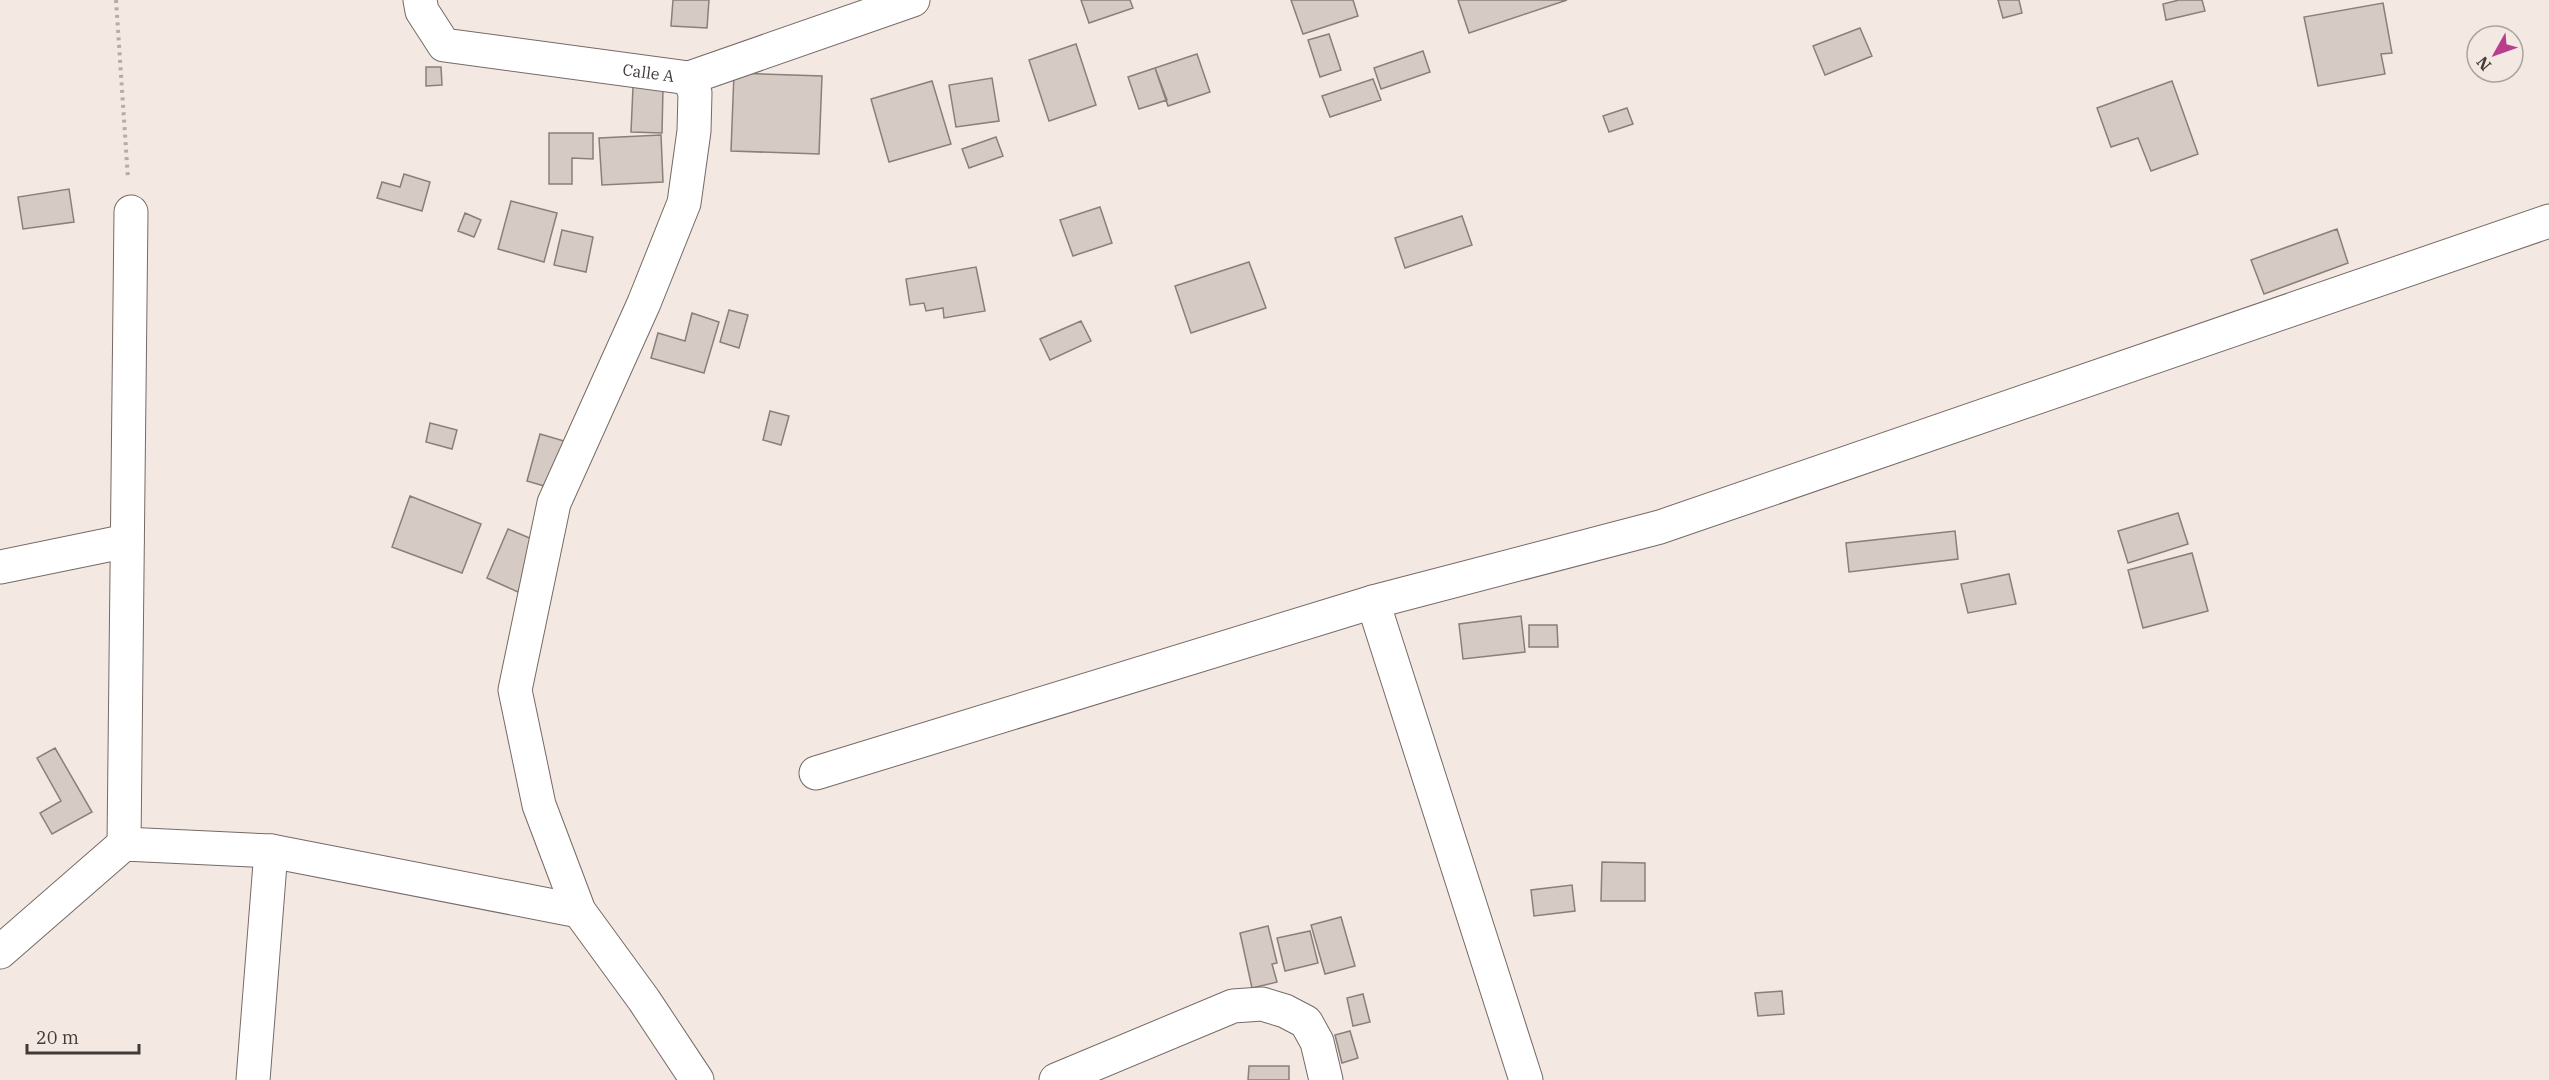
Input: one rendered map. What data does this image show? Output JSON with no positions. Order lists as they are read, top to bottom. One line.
{"streets":{"street":["Calle A"]},"scale_bar":"20 m","north":"bottom left"}
